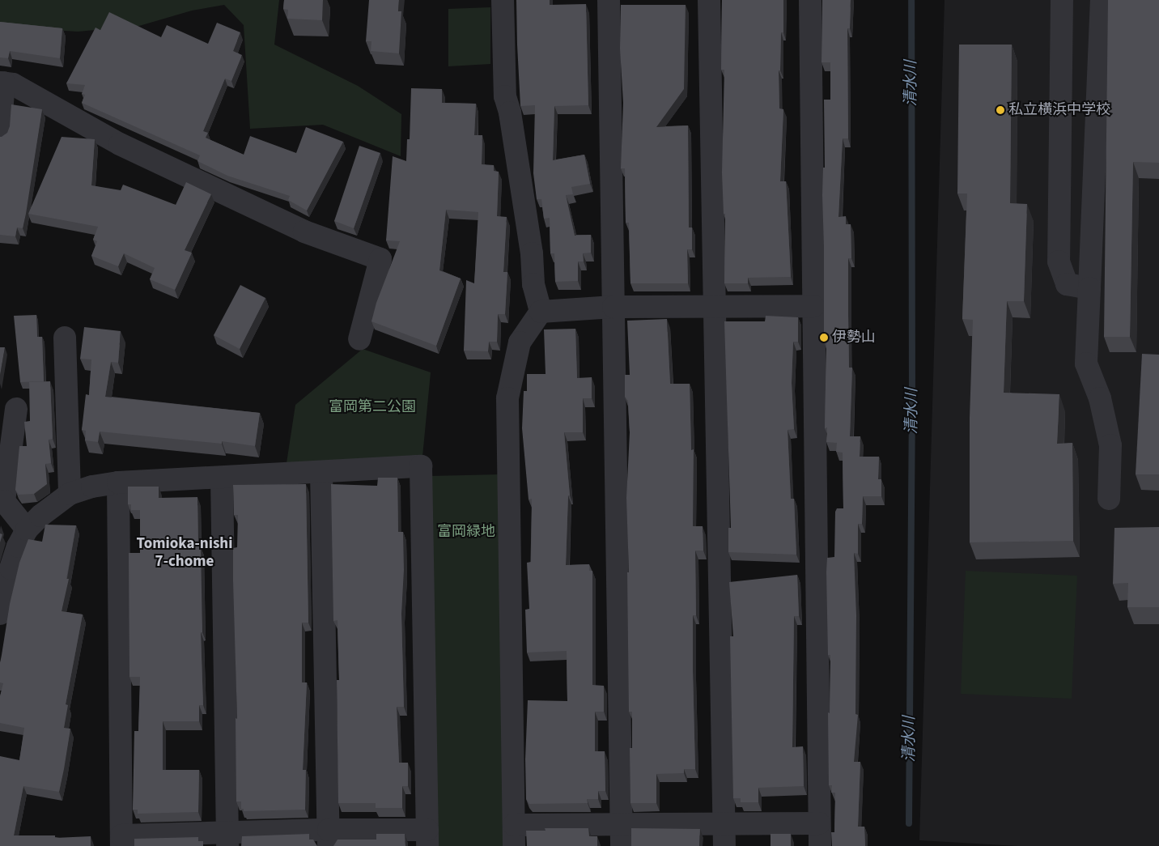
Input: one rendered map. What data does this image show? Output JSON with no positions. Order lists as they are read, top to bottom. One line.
{"districts":["Tomioka-nishi 7-chome"],"water":["清水川"],"parks":["富岡第二公園","富岡緑地"],"places":["私立横浜中学校","伊勢山"]}
